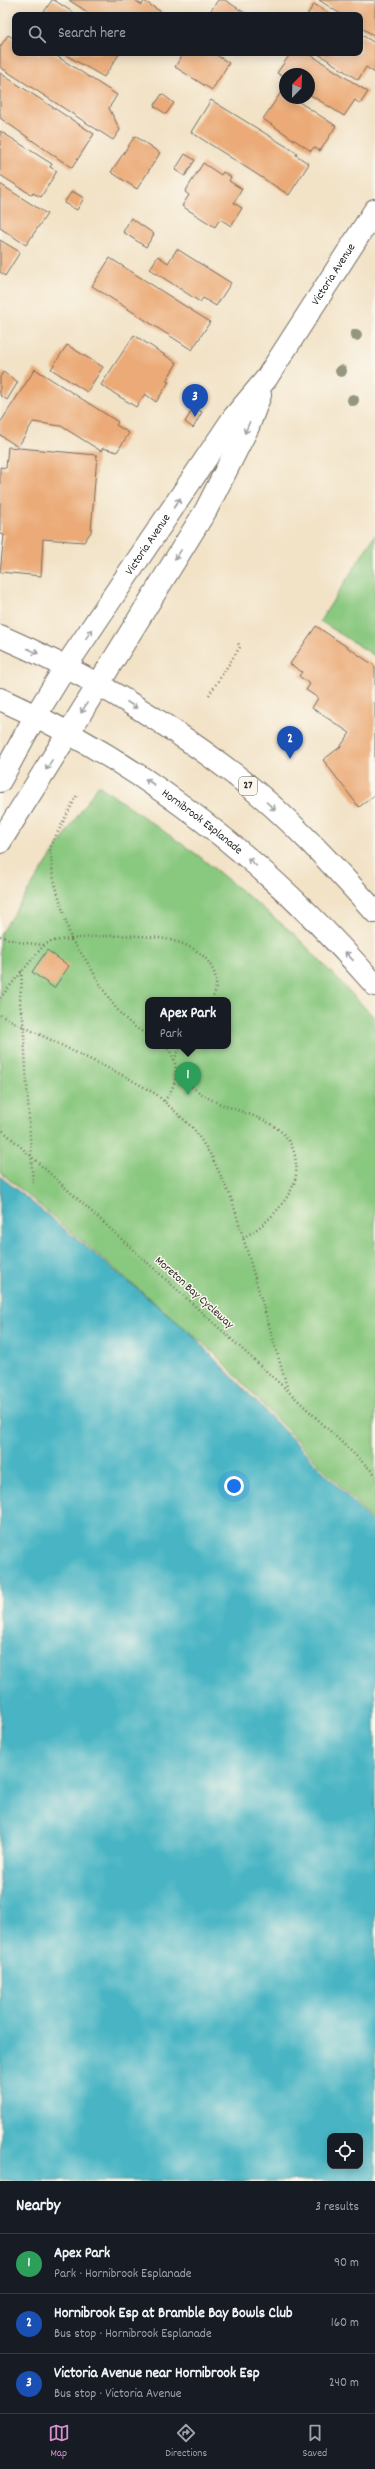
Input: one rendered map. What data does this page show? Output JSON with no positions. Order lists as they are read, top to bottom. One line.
{"streets":{"main road":["Victoria Avenue","27","Hornibrook Esplanade"],"path":["Moreton Bay Cycleway"]},"crossings":[["Victoria Avenue","27"],["Victoria Avenue","Hornibrook Esplanade"]],"north":"top right","page":{"search":"Search here","pins":["3","2","1"],"popup":["Apex Park","Park"],"heading":["Nearby","3 results"],"list":[{"mark":"1","name":"Apex Park","note":"Park · Hornibrook Esplanade","value":"90 m"},{"mark":"2","name":"Hornibrook Esp at Bramble Bay Bowls Club","note":"Bus stop · Hornibrook Esplanade","value":"160 m"},{"mark":"3","name":"Victoria Avenue near Hornibrook Esp","note":"Bus stop · Victoria Avenue","value":"240 m"}],"nav":["Map","Directions","Saved"]}}
